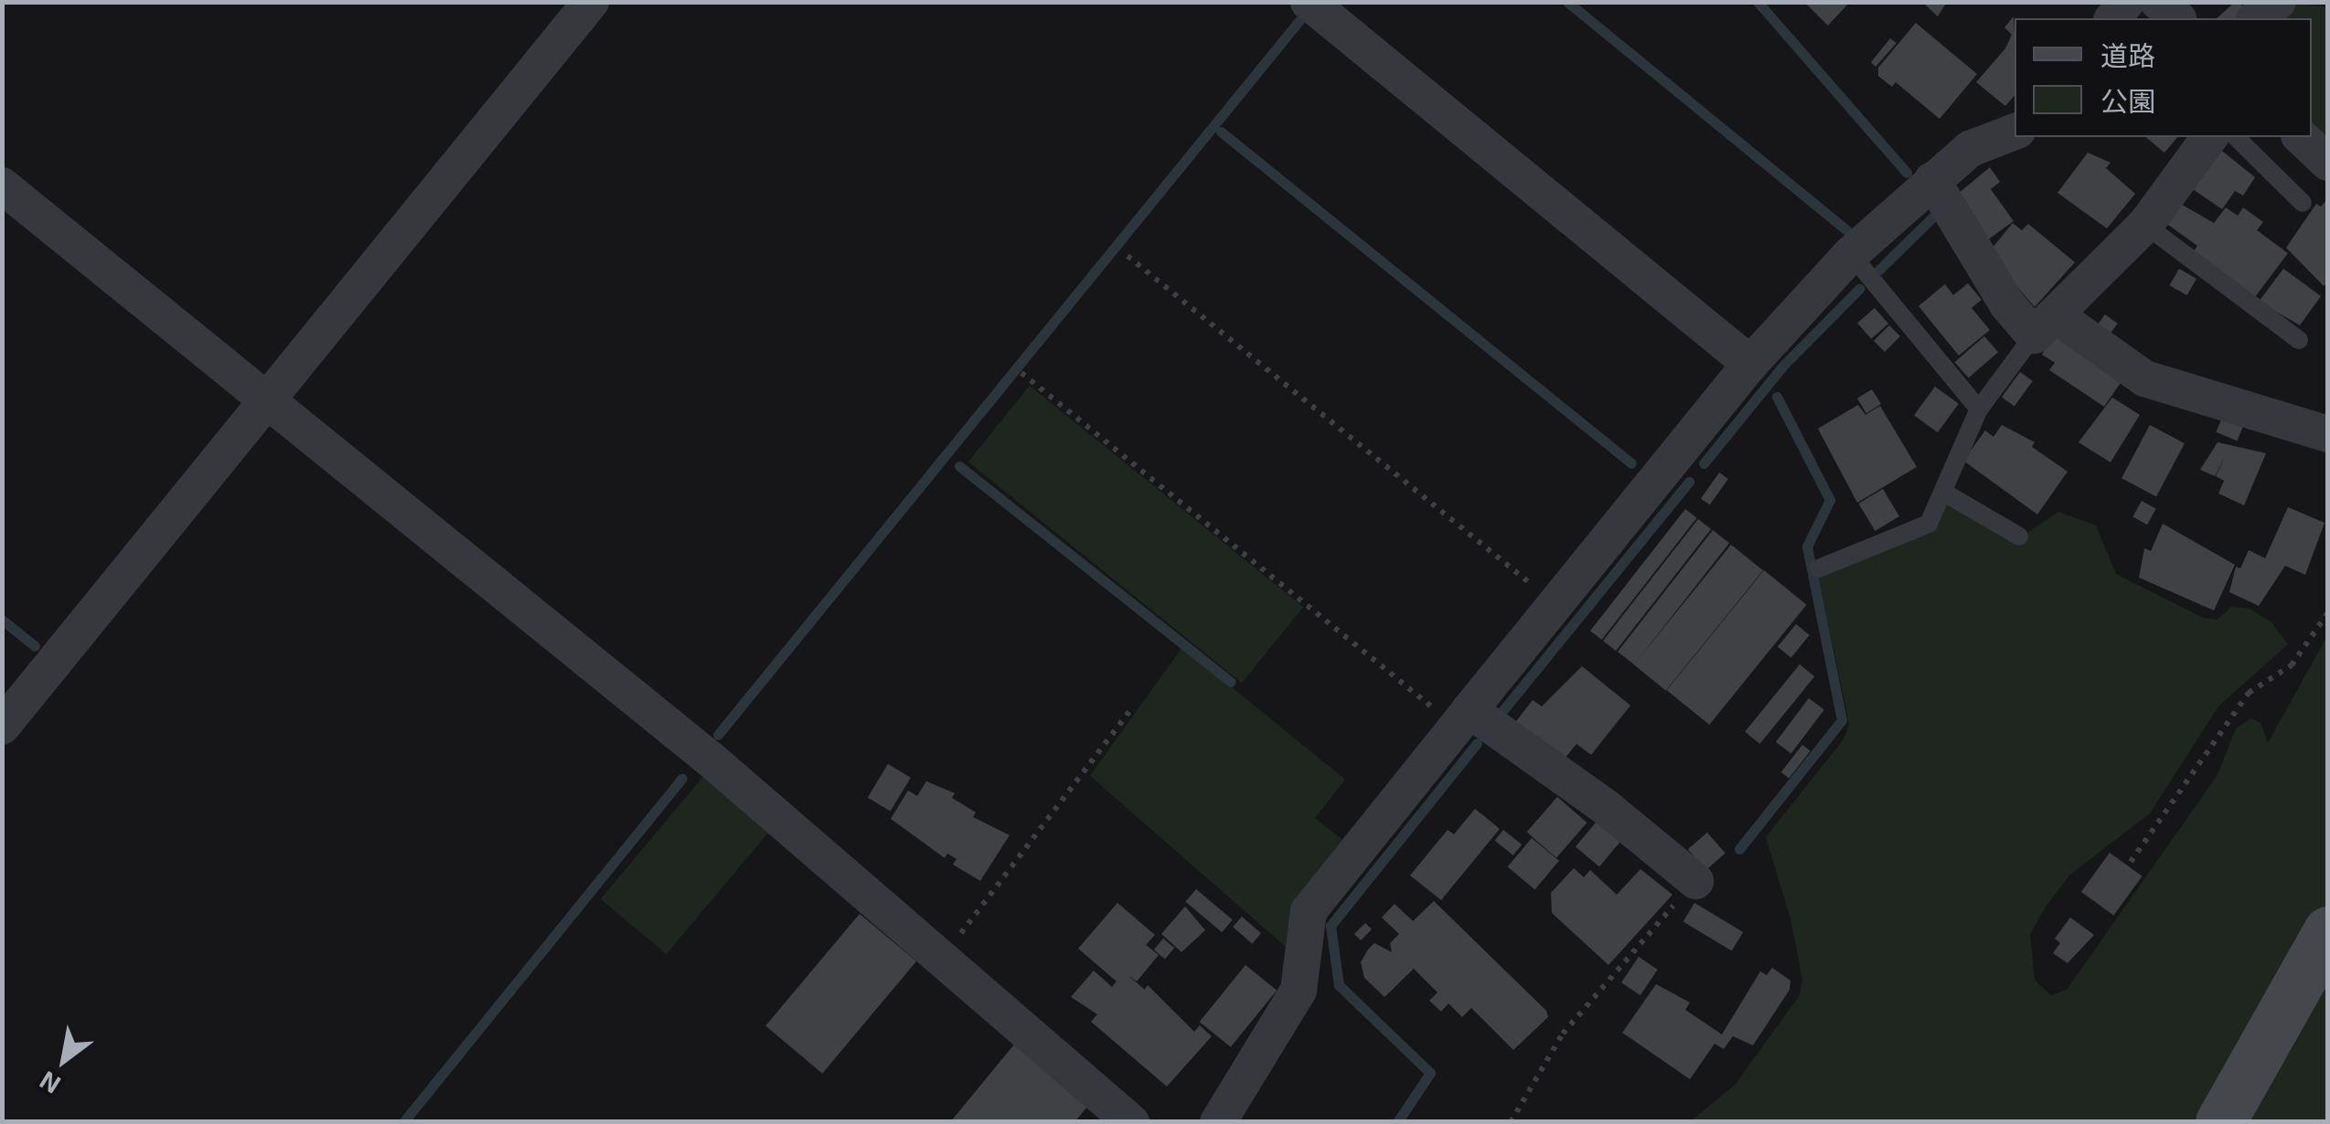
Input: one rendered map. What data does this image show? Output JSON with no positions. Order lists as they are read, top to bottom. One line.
{"legend":["道路","公園"],"north":"bottom left"}
